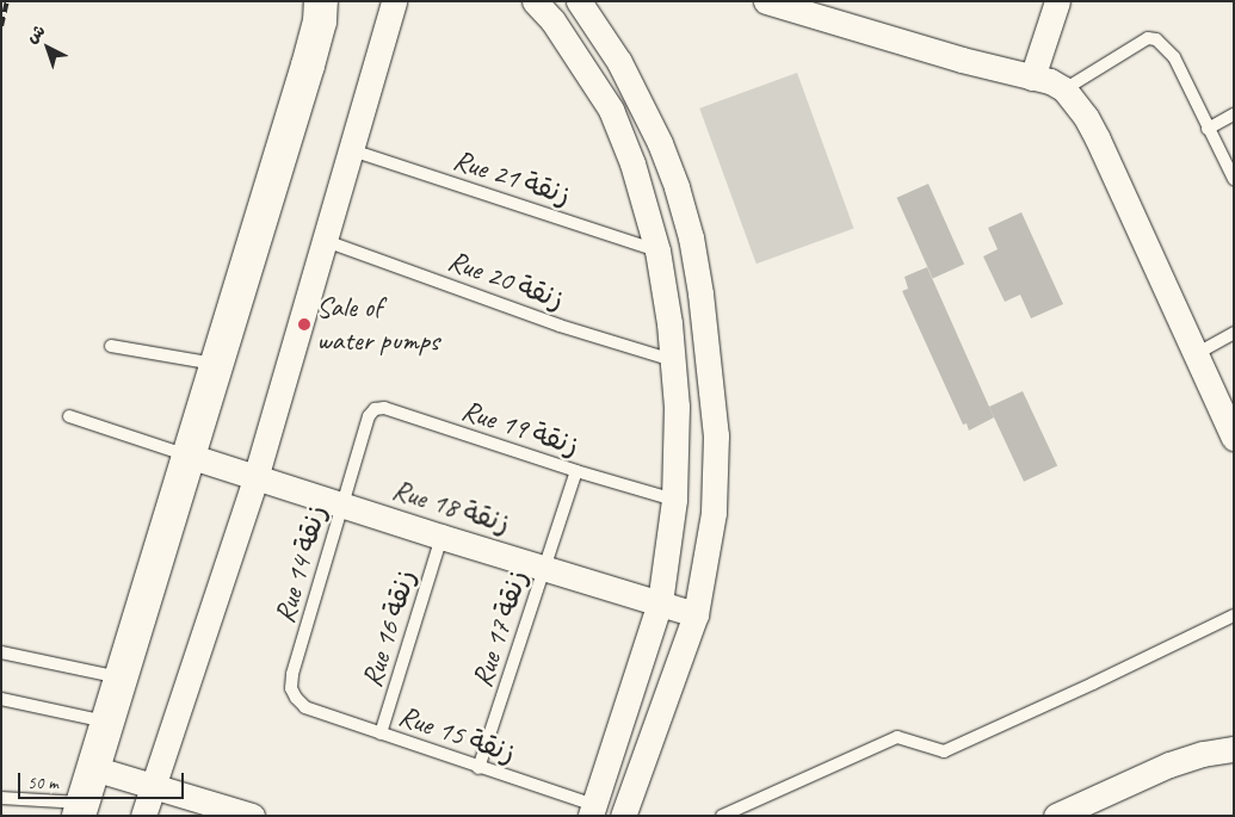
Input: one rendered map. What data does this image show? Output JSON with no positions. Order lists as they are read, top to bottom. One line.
{"streets":{"street":["Rue 18 زنقة"],"lane":["Rue 21 زنقة","Rue 20 زنقة","Rue 19 زنقة","Rue 14 زنقة","Rue 16 زنقة","Rue 17 زنقة","Rue 15 زنقة"]},"crossings":[["Rue 19 زنقة","Rue 14 زنقة"],["Rue 19 زنقة","Rue 17 زنقة"],["Rue 18 زنقة","Rue 14 زنقة"],["Rue 18 زنقة","Rue 16 زنقة"],["Rue 18 زنقة","Rue 17 زنقة"],["Rue 14 زنقة","Rue 15 زنقة"],["Rue 16 زنقة","Rue 15 زنقة"],["Rue 17 زنقة","Rue 15 زنقة"]],"places":["Sale of water pumps"],"scale_bar":"50 m","north":"top left"}
